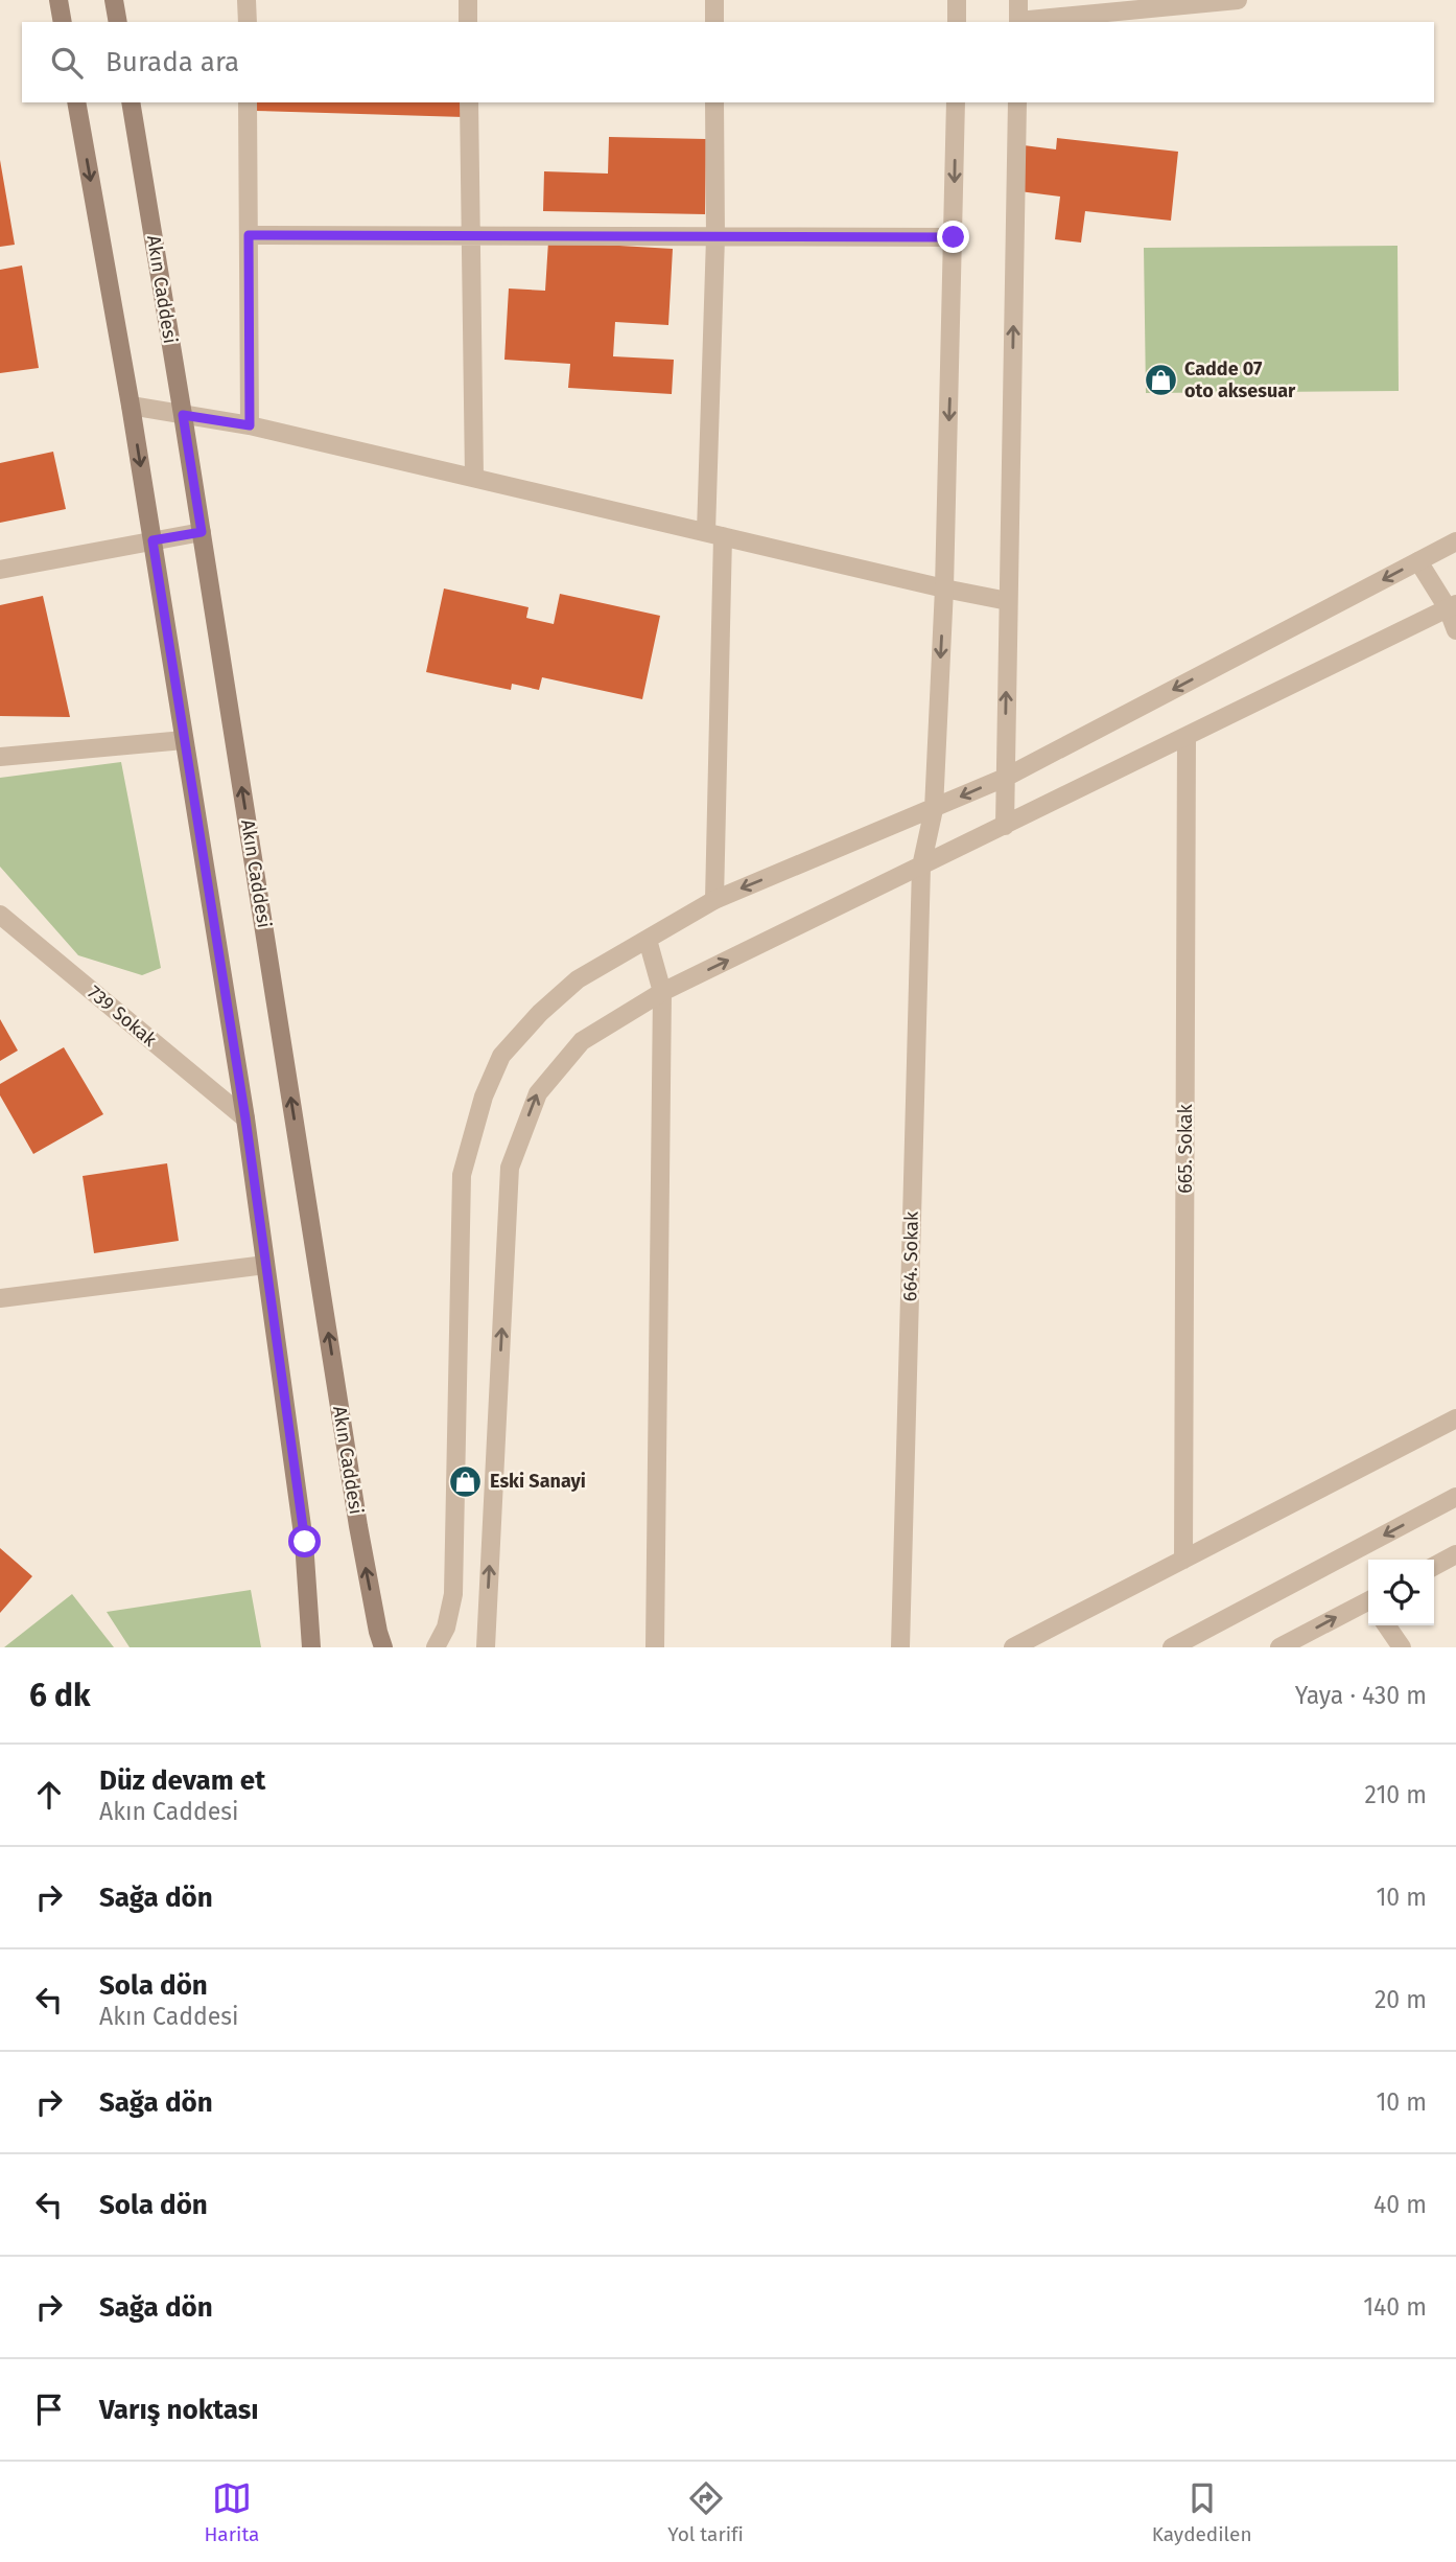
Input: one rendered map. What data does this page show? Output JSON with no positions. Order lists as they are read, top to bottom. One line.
{"streets":{"main road":["Akın Caddesi"],"street":["739 Sokak","665. Sokak","664. Sokak"]},"places":{"shop":["Cadde 07 oto aksesuar","Eski Sanayi"]},"page":{"search":"Burada ara","heading":["6 dk","Yaya · 430 m"],"list":[["Düz devam et","Akın Caddesi","210 m"],["Sağa dön","10 m"],["Sola dön","Akın Caddesi","20 m"],["Sağa dön","10 m"],["Sola dön","40 m"],["Sağa dön","140 m"],"Varış noktası"],"nav":["Harita","Yol tarifi","Kaydedilen"]}}
